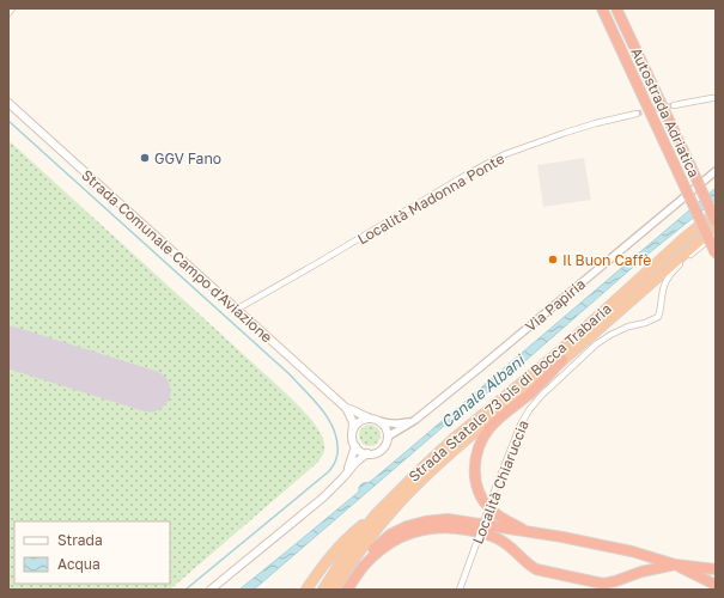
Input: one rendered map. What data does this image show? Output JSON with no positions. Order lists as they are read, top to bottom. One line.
{"streets":{"highway":["Autostrada Adriatica","Strada Statale 73 bis di Bocca Trabaria"],"main road":["Strada Comunale Campo d'Aviazione"],"street":["Località Madonna Ponte","Via Papiria","Località Chiaruccia"]},"crossings":[["Località Madonna Ponte","Strada Comunale Campo d'Aviazione"],["Strada Comunale Campo d'Aviazione","Via Papiria"]],"water":["Canale Albani"],"places":["GGV Fano","Il Buon Caffè"],"legend":["Strada","Acqua"]}
